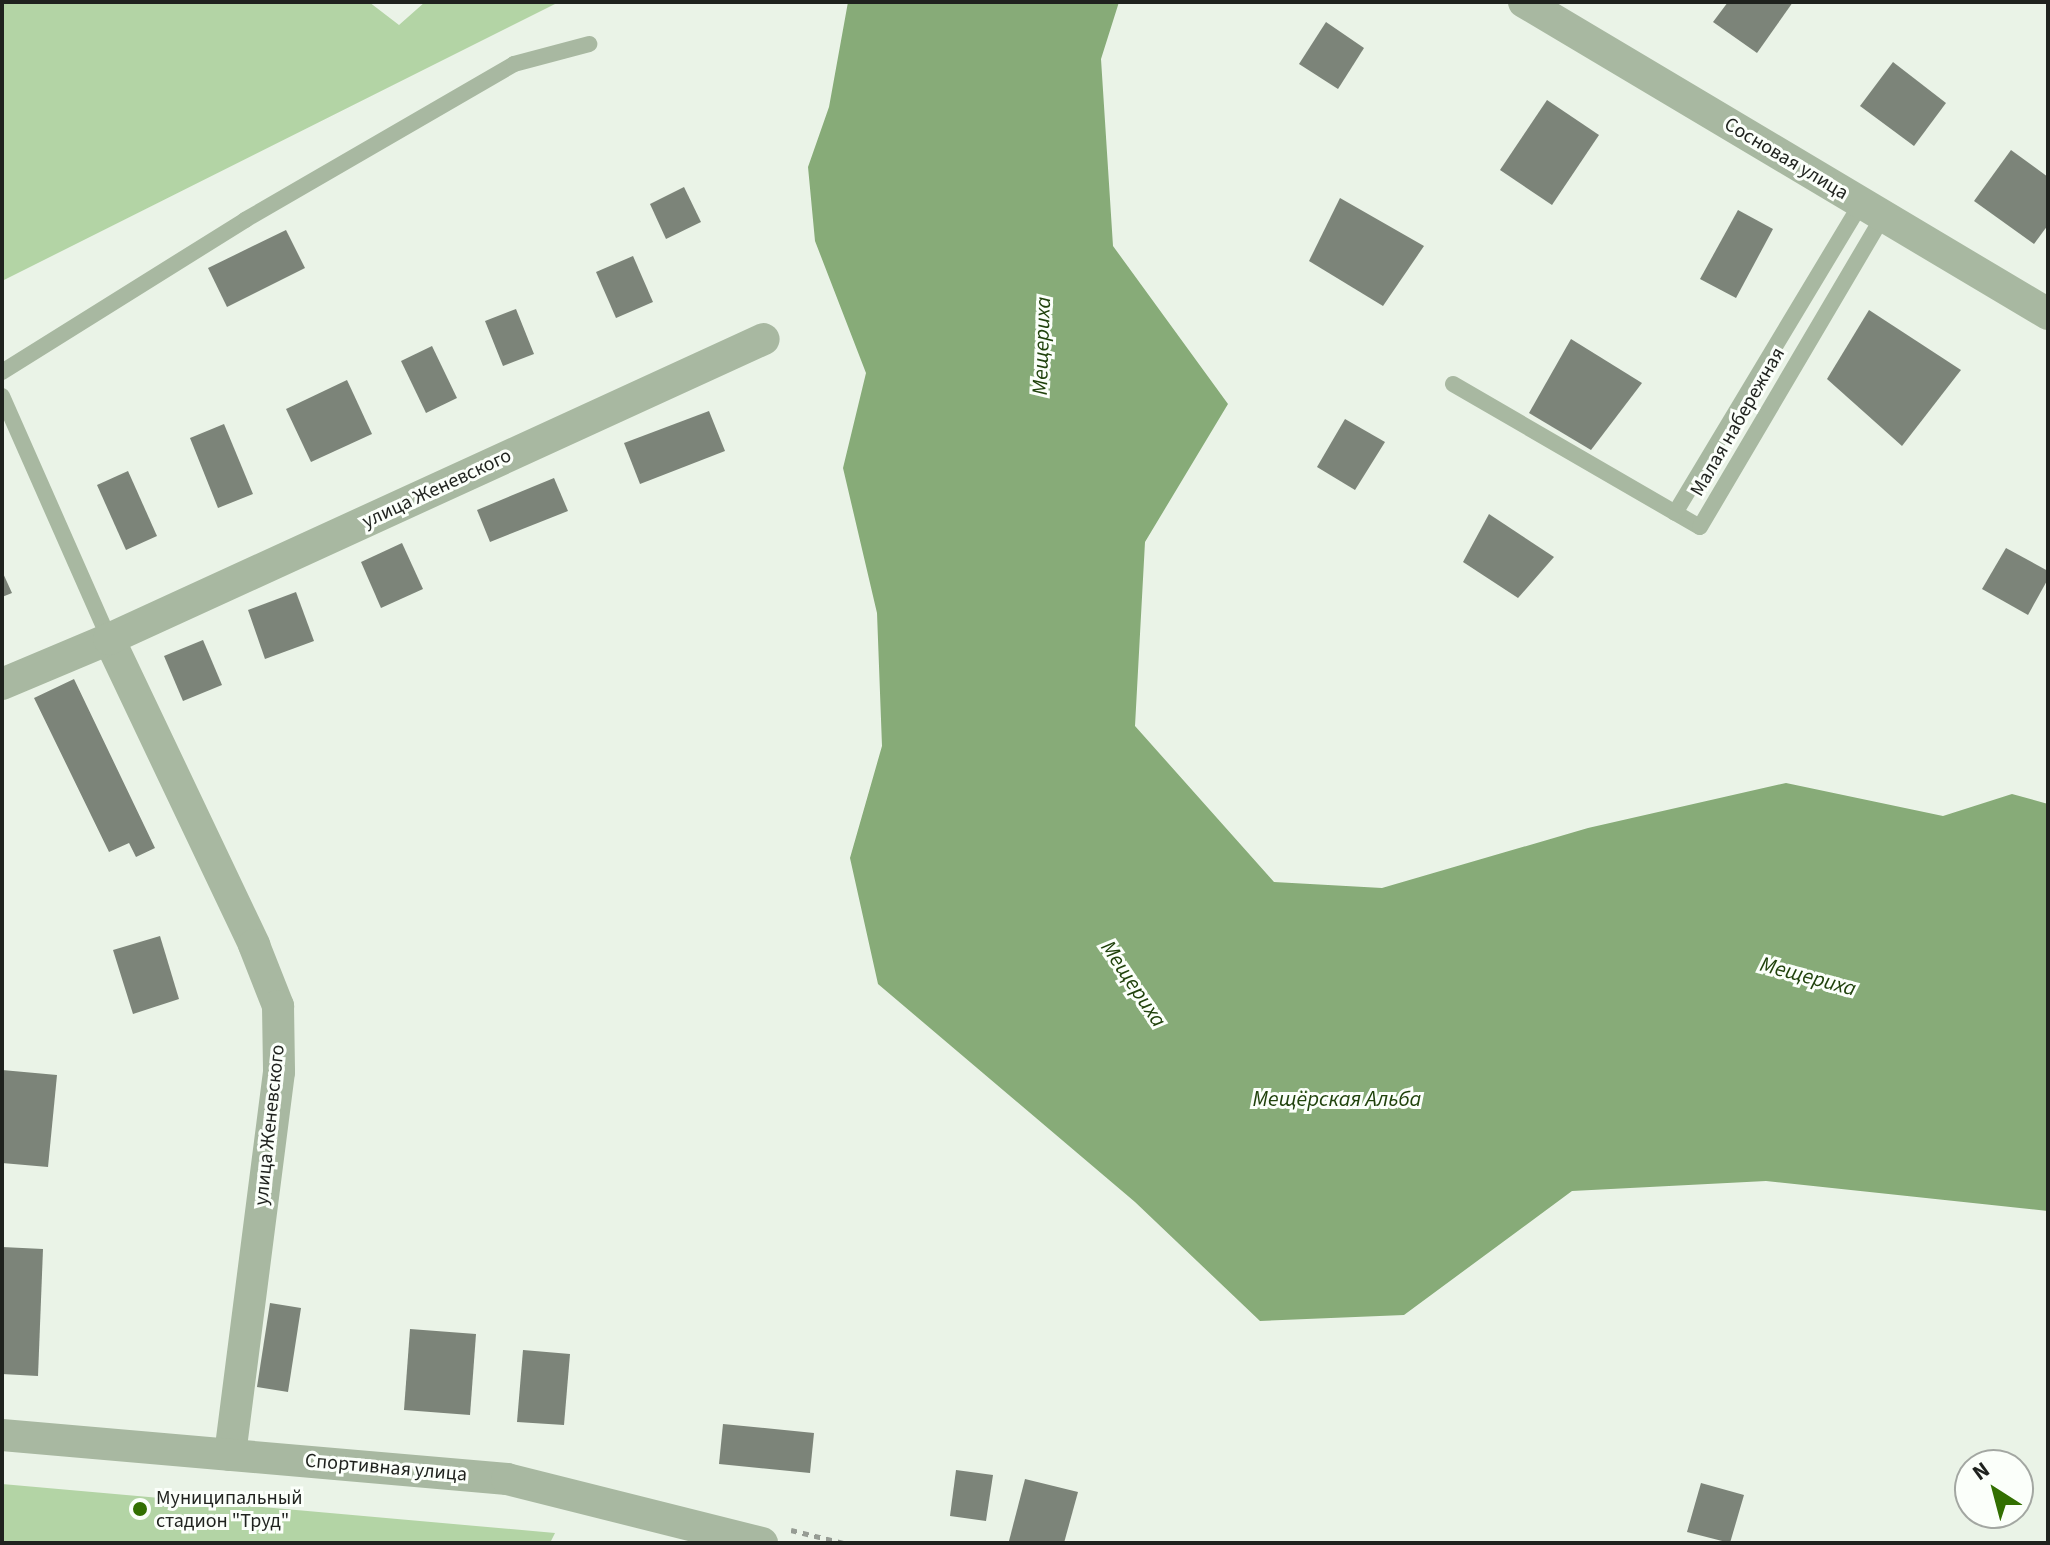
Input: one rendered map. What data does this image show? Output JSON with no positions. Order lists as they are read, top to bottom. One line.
{"streets":{"street":["Сосновая улица","улица Женевского","Спортивная улица"],"lane":["Малая набережная"]},"crossings":[["Сосновая улица","Малая набережная"],["улица Женевского","Спортивная улица"]],"water":["Мещериха","Мещёрская Альба"],"places":["Муниципальный стадион \"Труд\""],"north":"top left"}
